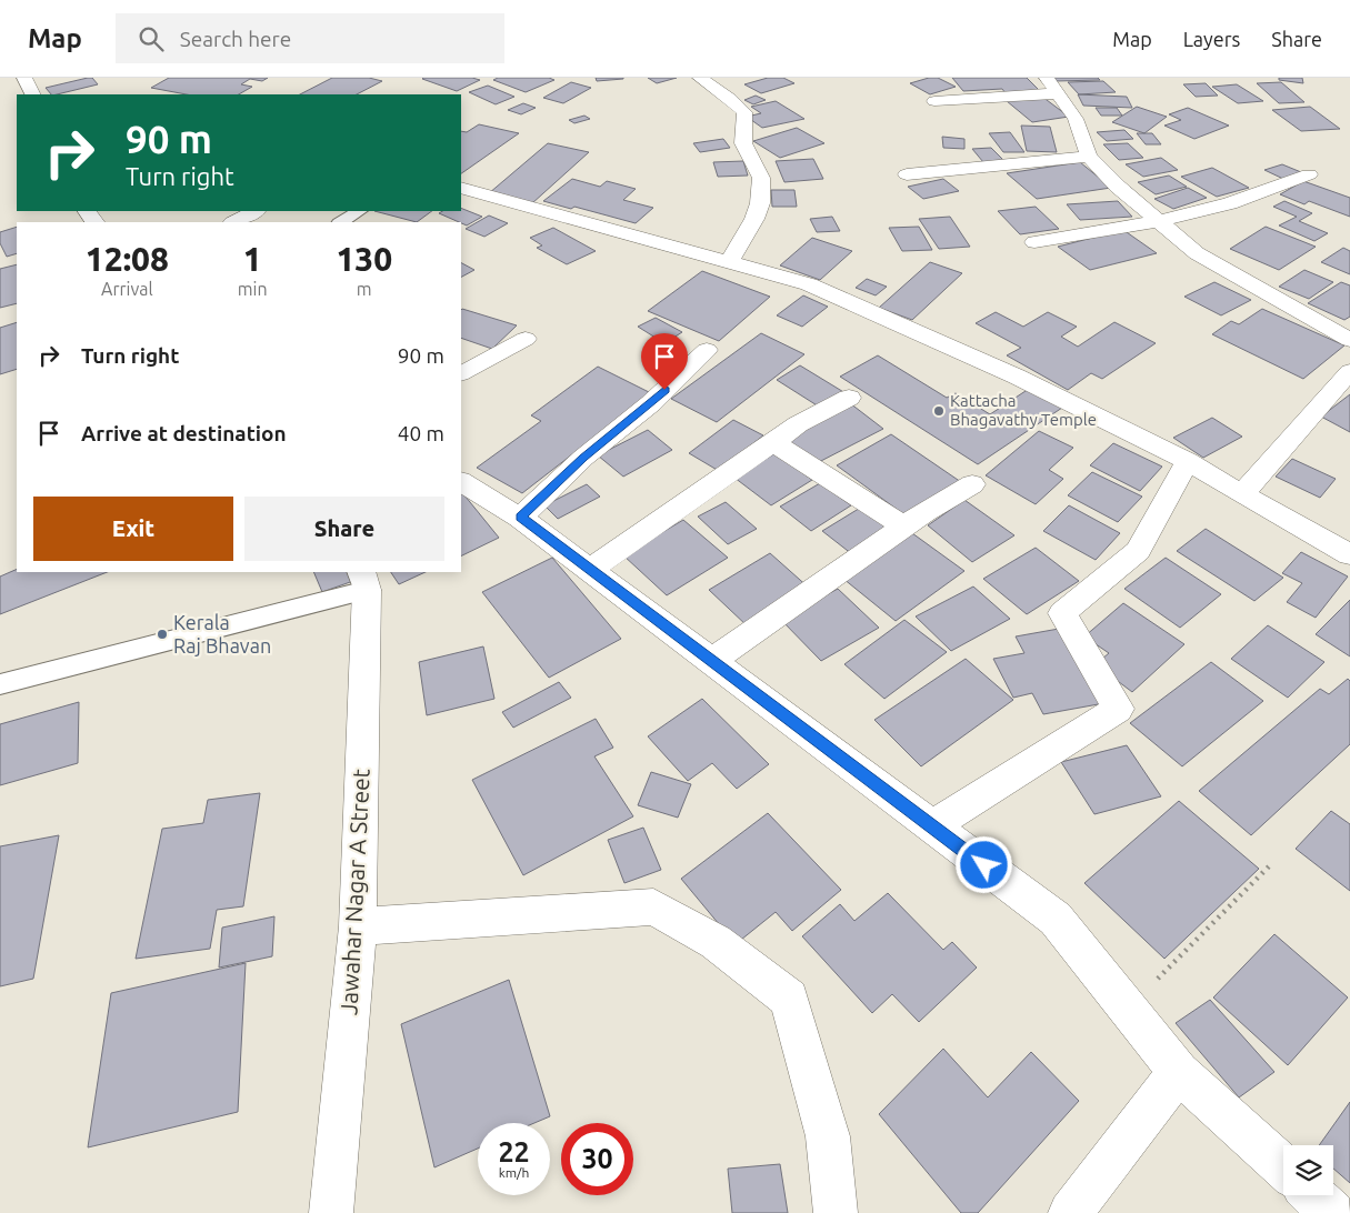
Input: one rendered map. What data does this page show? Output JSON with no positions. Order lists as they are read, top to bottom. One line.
{"streets":{"street":["Jawahar Nagar A Street"]},"places":["Kattacha Bhagavathy Temple","Kerala Raj Bhavan"],"page":{"header":"Map","search":"Search here","nav":["Map","Layers","Share"],"turn":["90 m","Turn right"],"eta":["12:08","Arrival","1","min","130","m"],"list":[{"name":"Turn right","value":"90 m"},{"name":"Arrive at destination","value":"40 m"}],"buttons":["Exit","Share"],"speed":"22 km/h","limit":"30"}}
